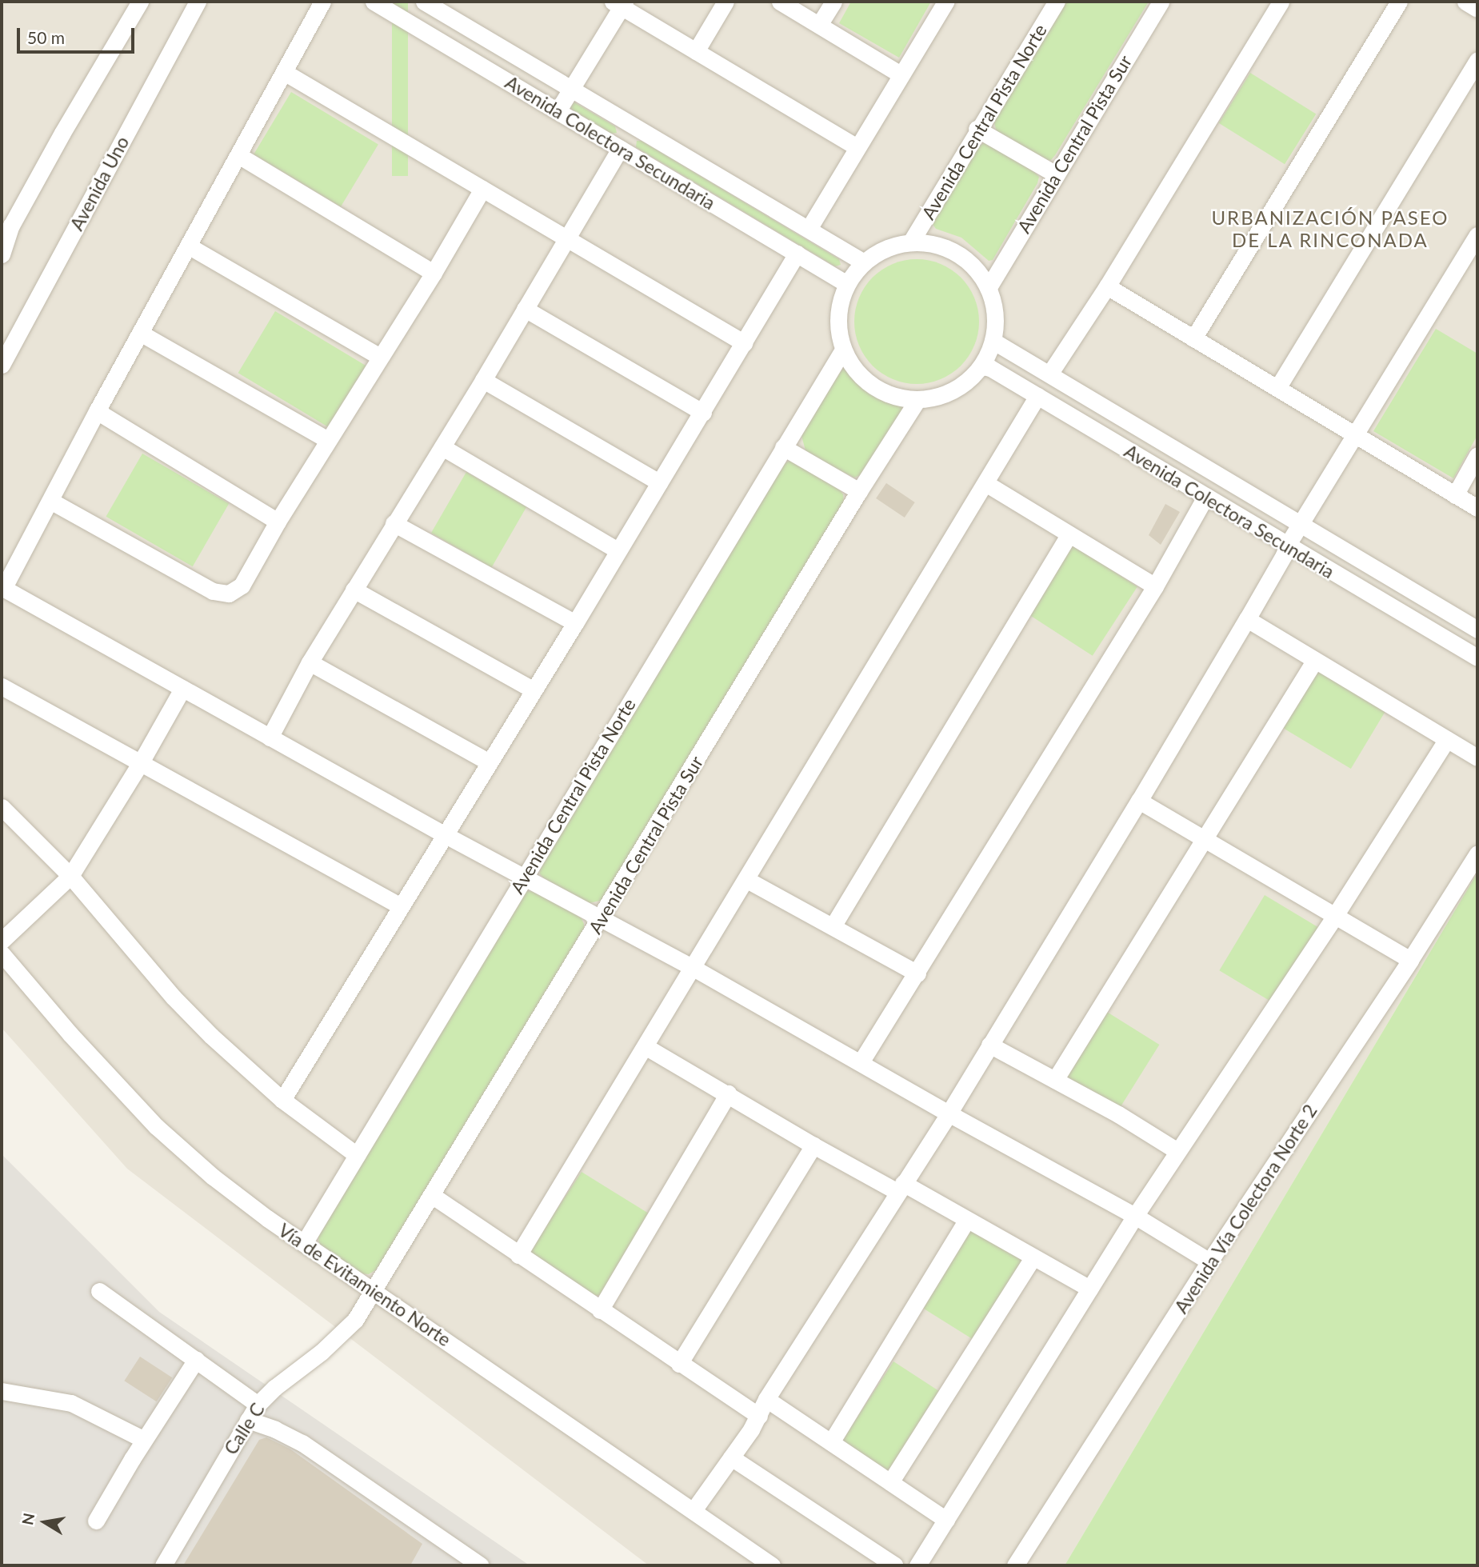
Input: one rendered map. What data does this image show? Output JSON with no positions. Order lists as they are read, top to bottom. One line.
{"streets":{"street":["Avenida Central Pista Norte","Avenida Colectora Secundaria","Avenida Central Pista Sur","Avenida Uno","Avenida Vía Colectora Norte 2","Vía de Evitamiento Norte","Calle C"]},"crossings":[["Avenida Central Pista Norte","Avenida Colectora Secundaria"],["Avenida Central Pista Norte","Avenida Central Pista Sur"],["Avenida Central Pista Norte","Vía de Evitamiento Norte"],["Avenida Colectora Secundaria","Avenida Central Pista Sur"],["Avenida Central Pista Sur","Vía de Evitamiento Norte"],["Avenida Central Pista Sur","Calle C"],["Vía de Evitamiento Norte","Calle C"]],"districts":["URBANIZACIÓN PASEO DE LA RINCONADA"],"scale_bar":"50 m","north":"left"}
